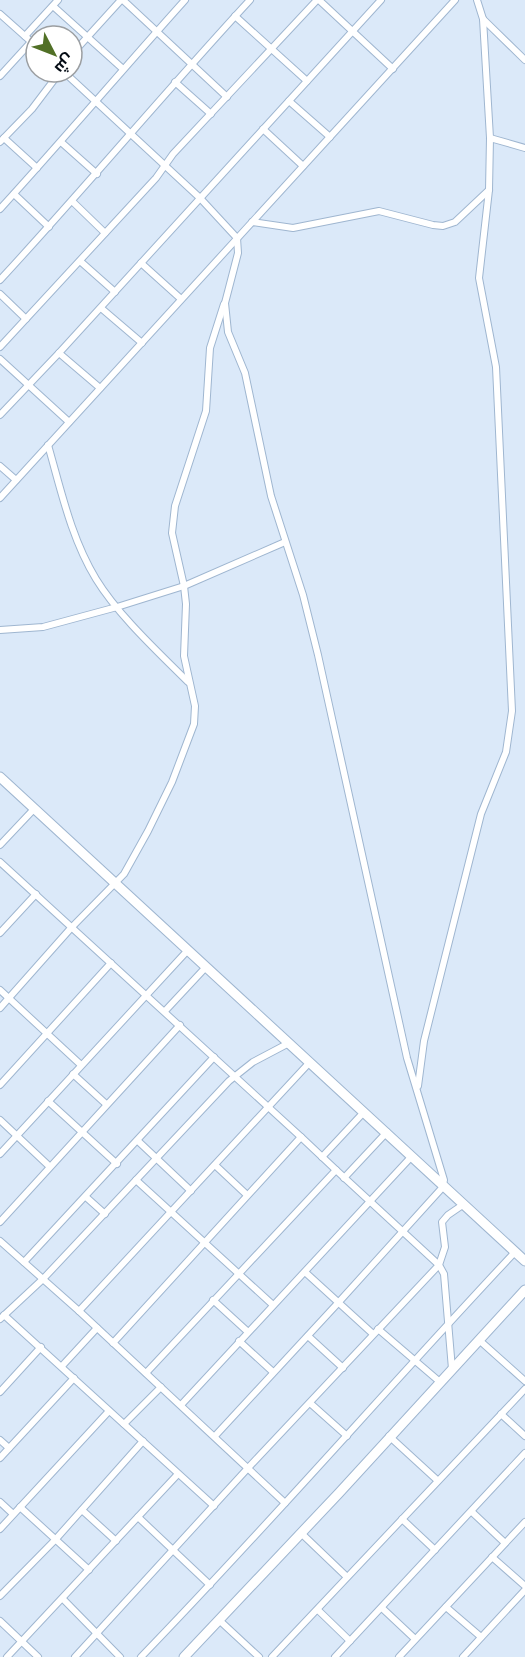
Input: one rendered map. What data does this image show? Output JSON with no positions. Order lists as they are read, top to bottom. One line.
{"north":"bottom right"}
